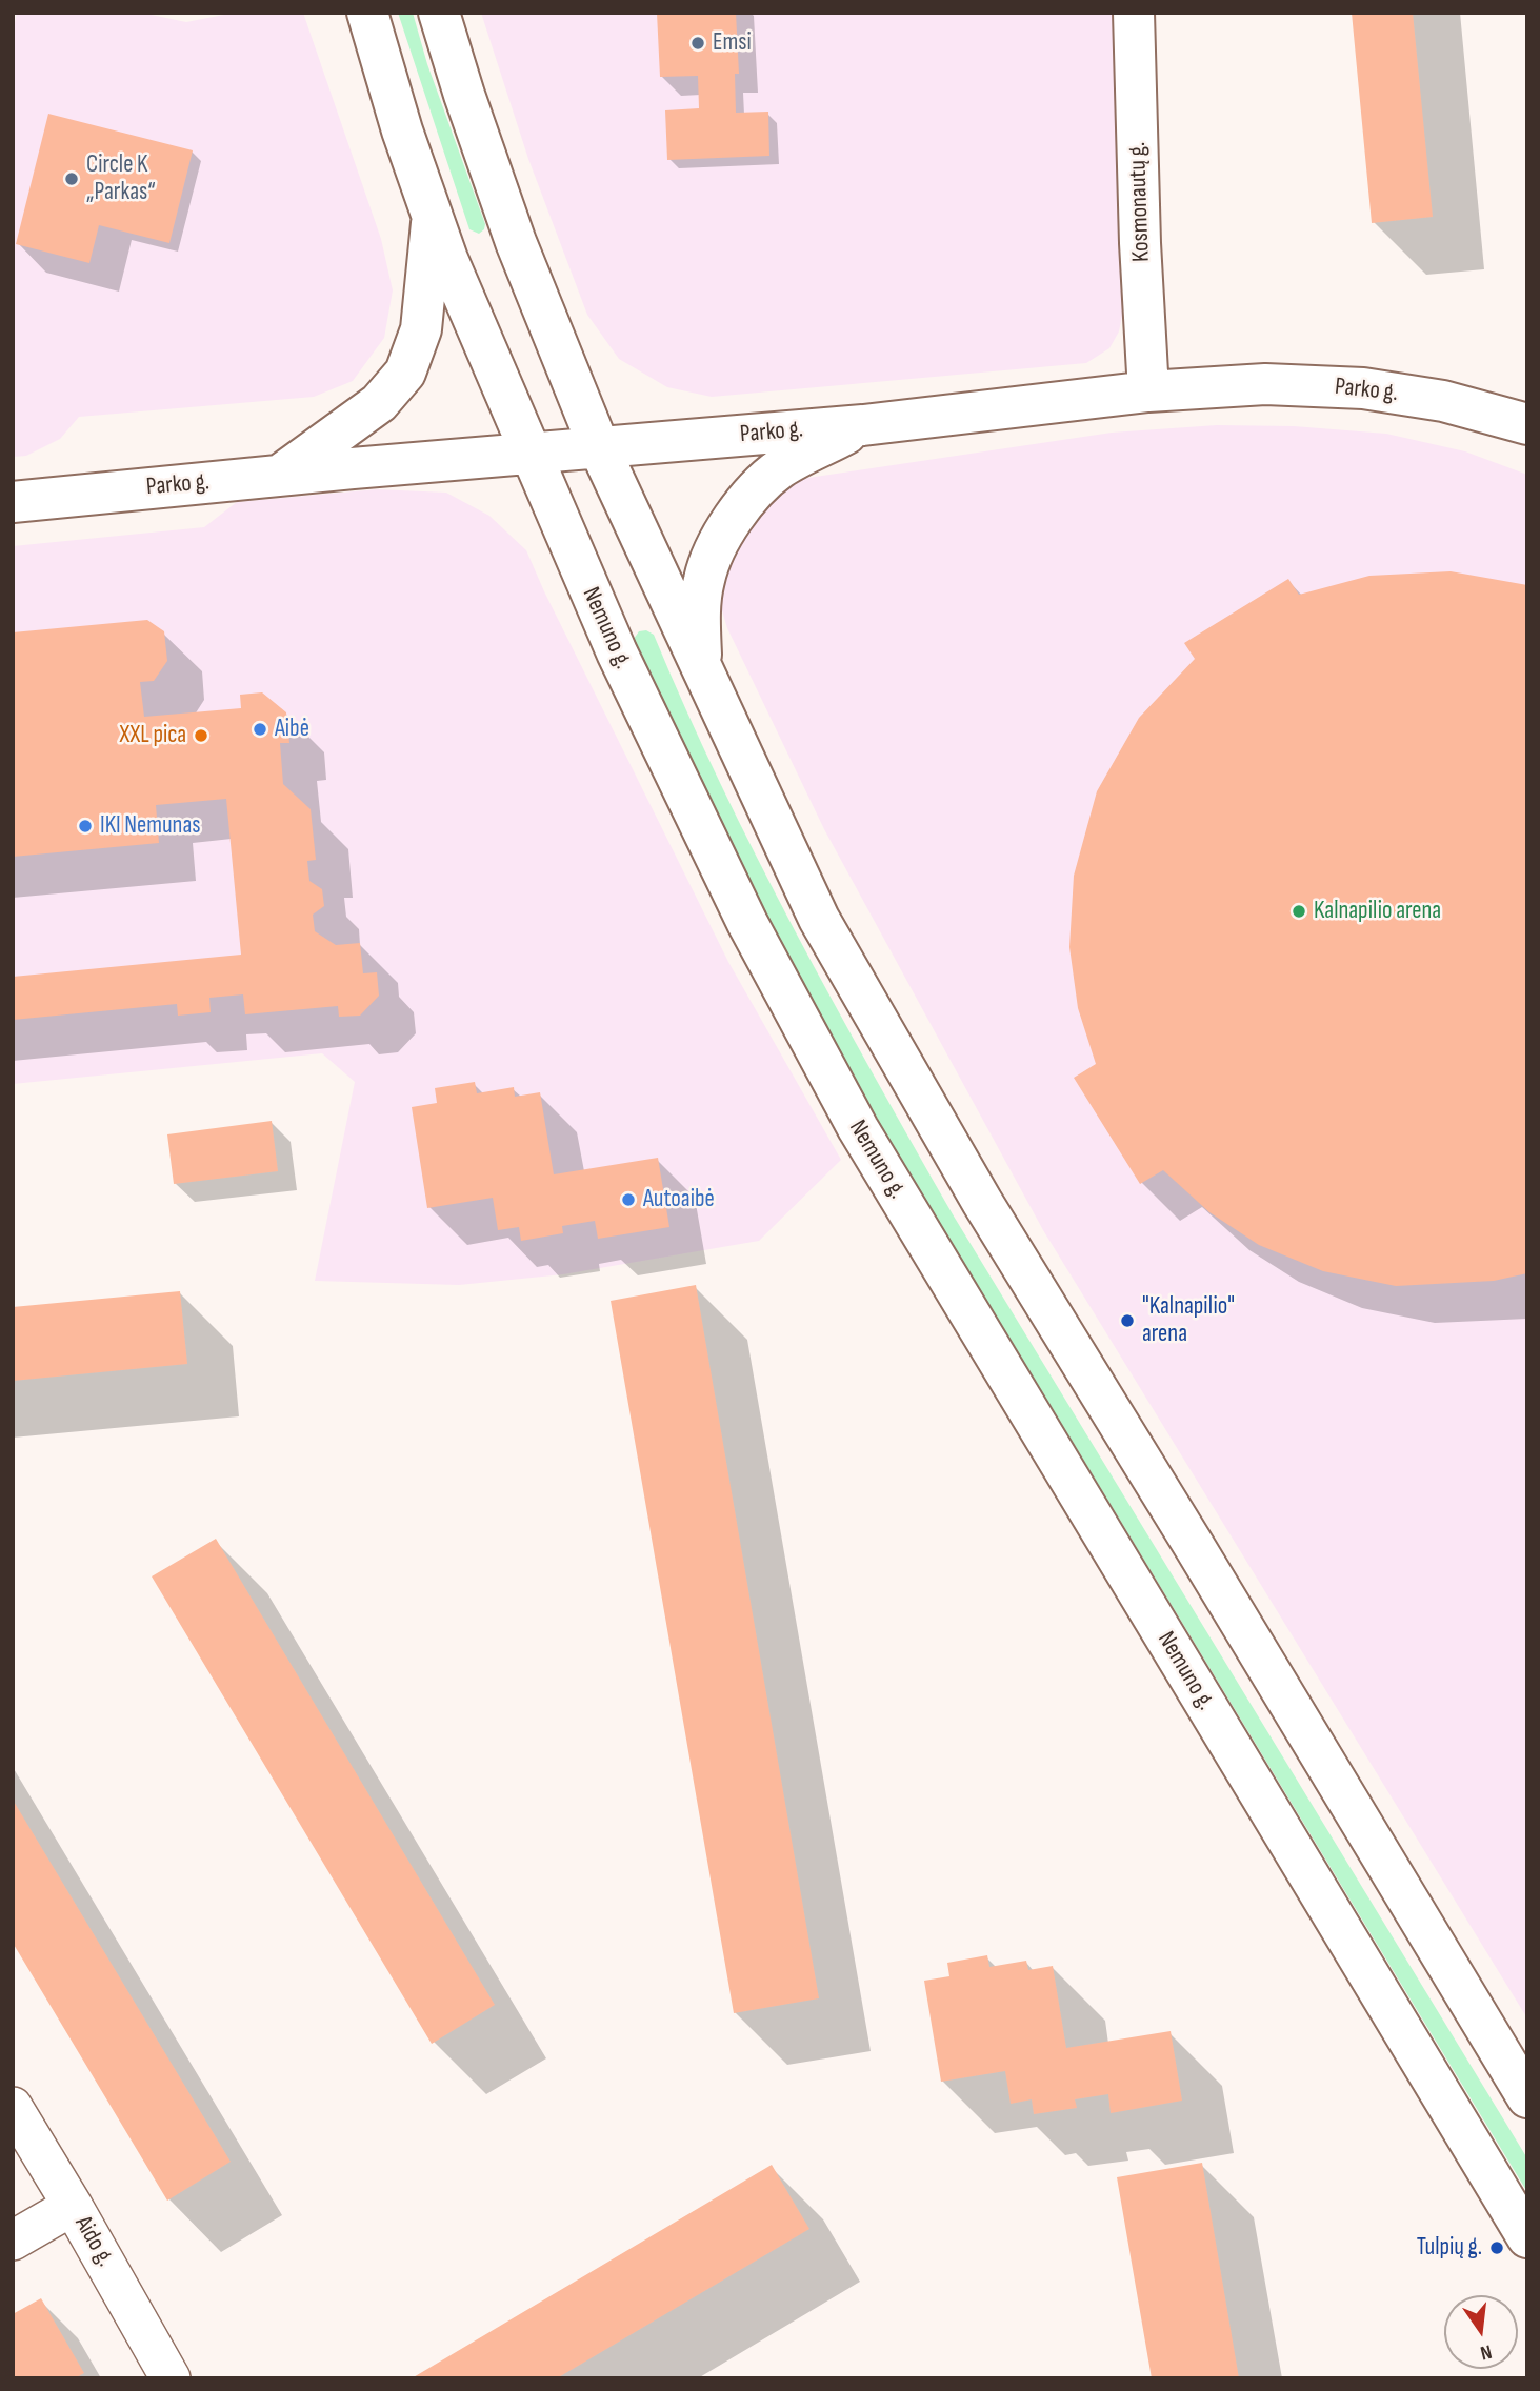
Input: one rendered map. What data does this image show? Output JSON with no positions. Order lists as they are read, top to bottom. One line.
{"streets":{"main road":["Kosmonautų g.","Parko g.","Nemuno g."],"street":["Aido g."]},"crossings":[["Kosmonautų g.","Parko g."],["Parko g.","Nemuno g."]],"places":["Emsi","Circle K „Parkas“","Aibė","XXL pica","IKI Nemunas","Kalnapilio arena","Autoaibė","\"Kalnapilio\" arena","Tulpių g."],"north":"bottom"}
